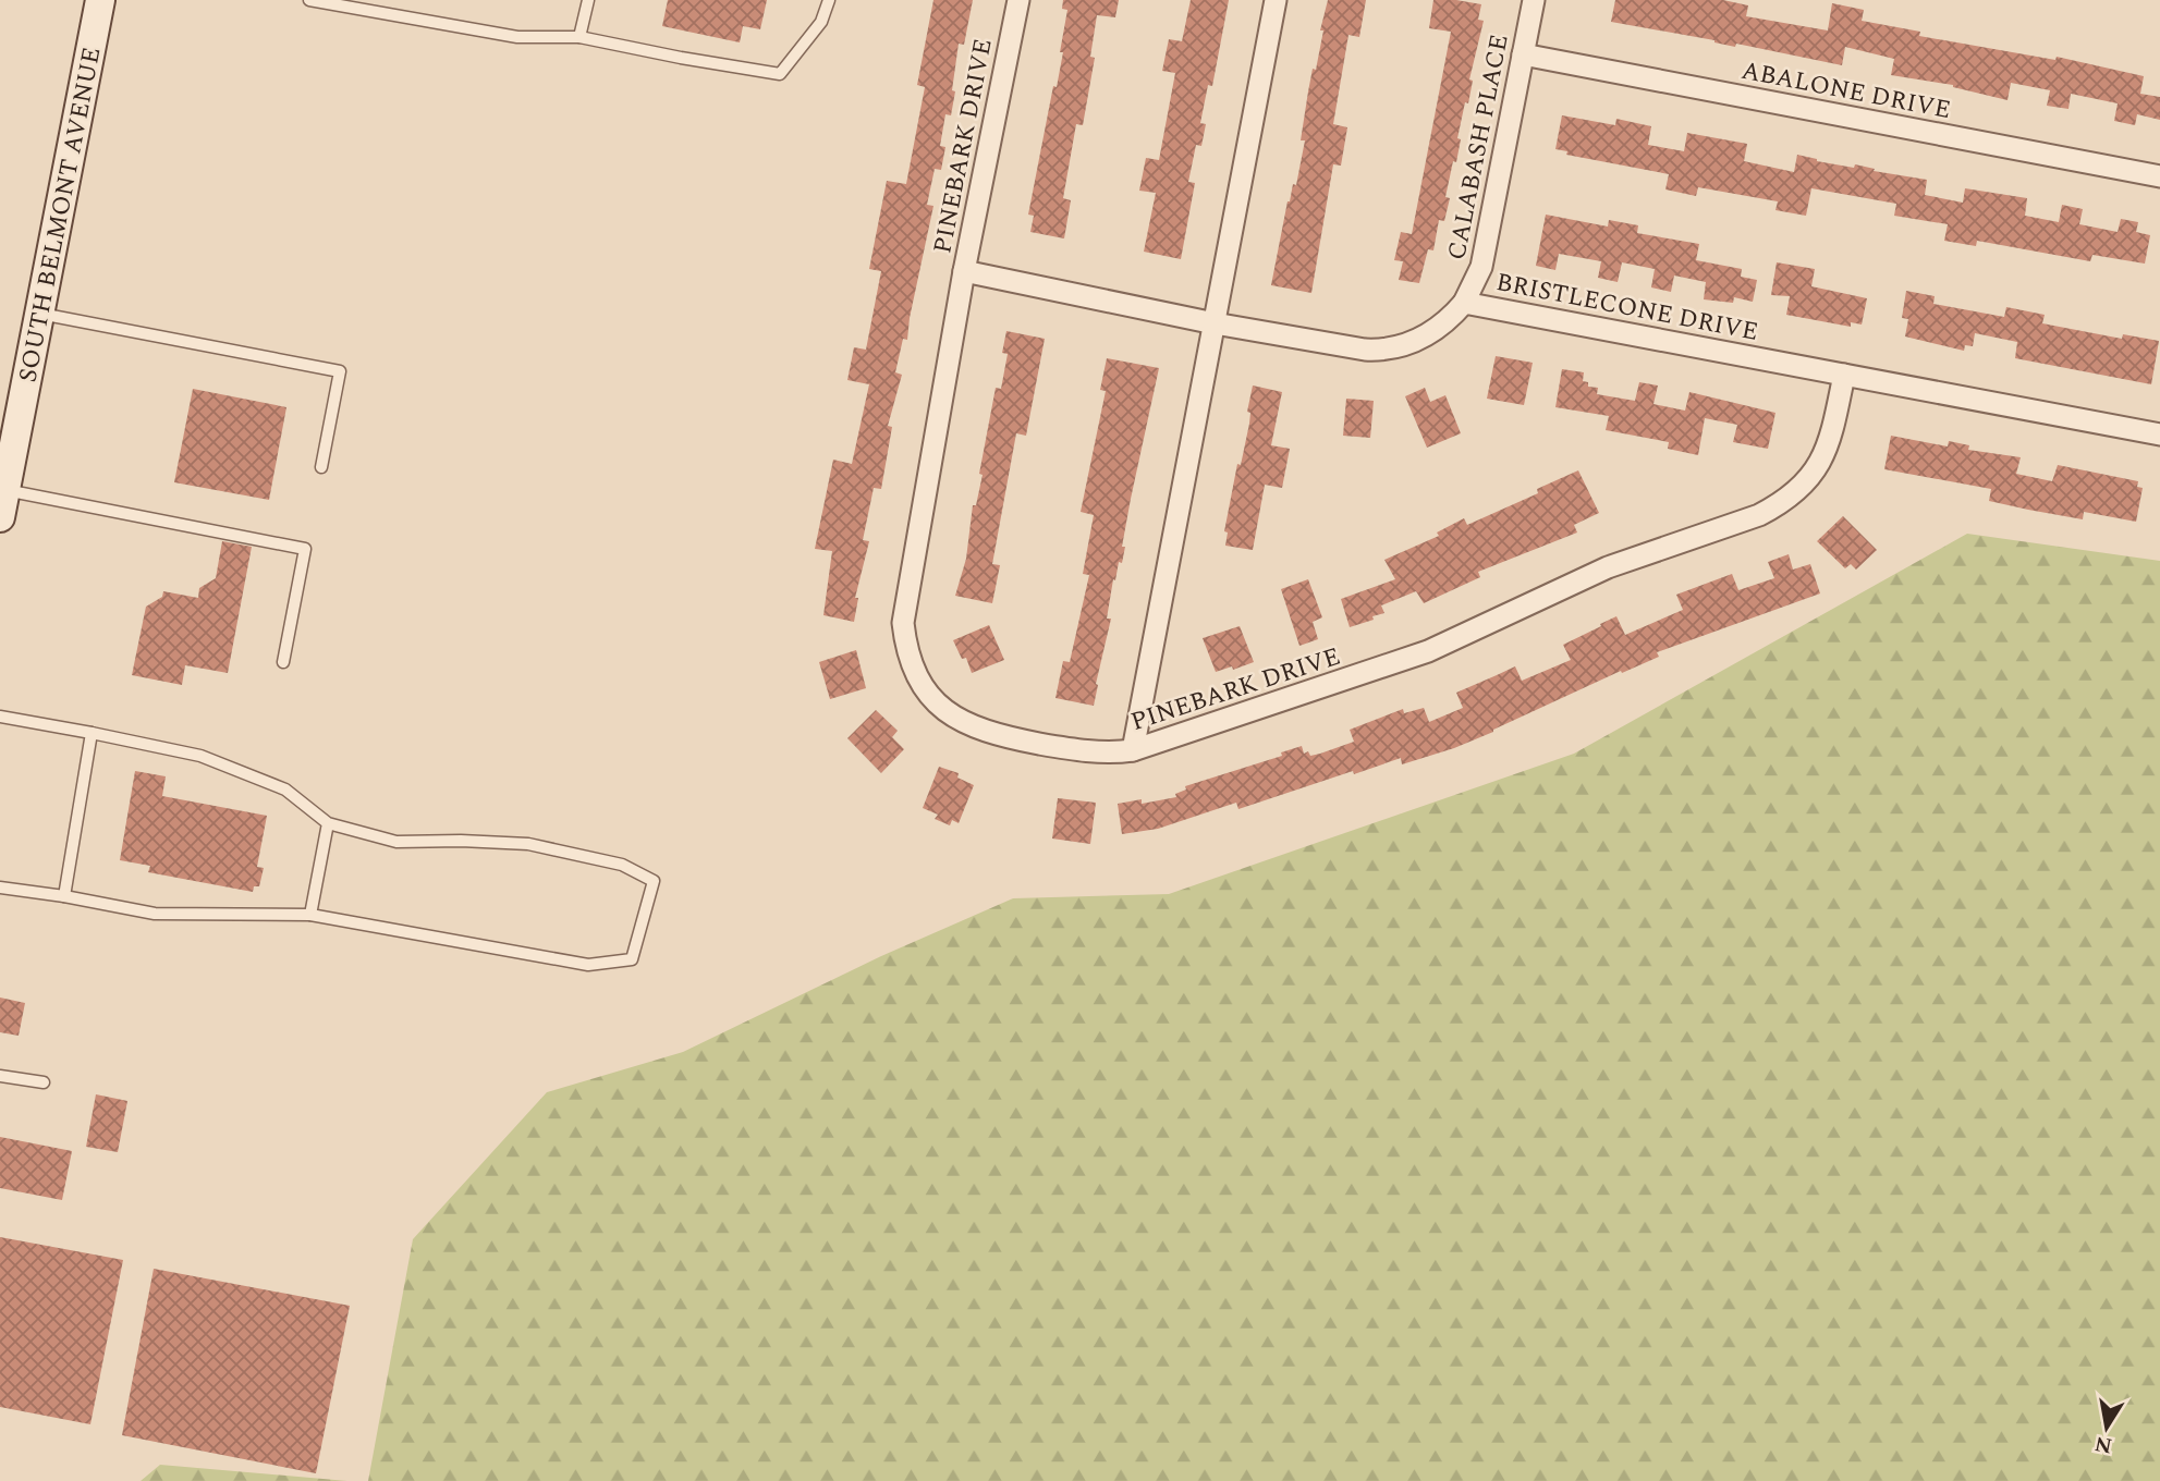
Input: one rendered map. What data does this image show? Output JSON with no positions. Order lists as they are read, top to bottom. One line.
{"streets":{"street":["ABALONE DRIVE","PINEBARK DRIVE","CALABASH PLACE","SOUTH BELMONT AVENUE","BRISTLECONE DRIVE"]},"crossings":[["ABALONE DRIVE","CALABASH PLACE"],["PINEBARK DRIVE","BRISTLECONE DRIVE"],["CALABASH PLACE","BRISTLECONE DRIVE"]],"north":"bottom"}
